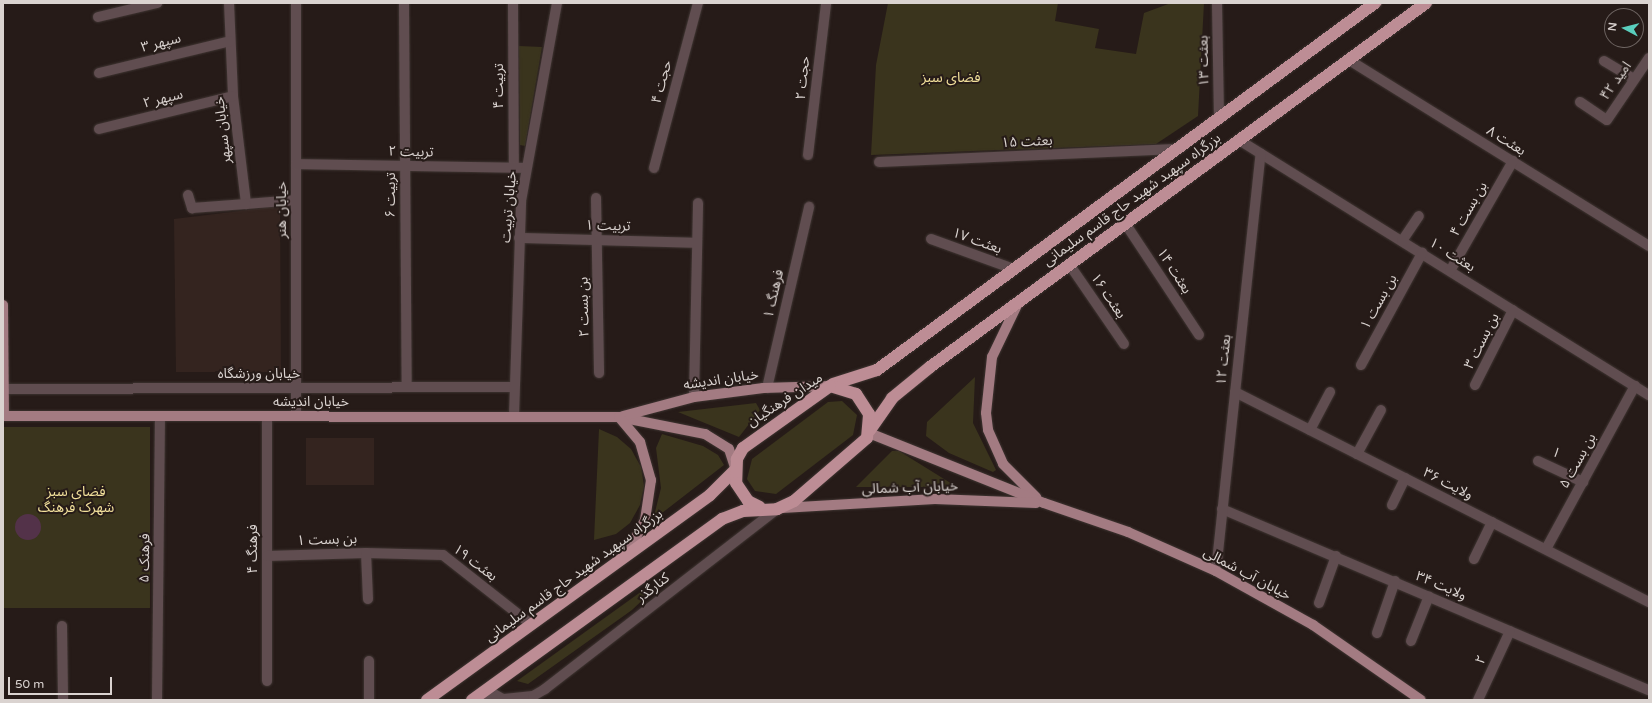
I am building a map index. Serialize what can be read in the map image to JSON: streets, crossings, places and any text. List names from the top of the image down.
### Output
{
  "streets": {
    "highway": ["بزرگراه سپهبد شهید حاج قاسم سلیمانی", "میدان فرهنگیان"],
    "main road": ["خیابان اندیشه", "خیابان آب شمالی"],
    "street": [
      "سپهر ۳",
      "بعثت ۱۳",
      "حجت ۲",
      "امید ۴۲",
      "حجت ۴",
      "تربیت ۴",
      "سپهر ۲",
      "خیابان سپهر",
      "بعثت ۸",
      "بعثت ۱۵",
      "تربیت ۲",
      "تربیت ۶",
      "خیابان تربیت",
      "بن بست ۴",
      "خیابان هنر",
      "تربیت ۱",
      "بعثت ۱۷",
      "بعثت ۱۰",
      "بعثت ۱۴",
      "فرهنگ ۱",
      "بعثت ۱۶",
      "بن بست ۱",
      "بن بست ۲",
      "بن بست ۳",
      "بعثت ۱۲",
      "خیابان ورزشگاه",
      "۱",
      "بن بست ۵",
      "ولایت ۳۶",
      "فرهنگ ۴",
      "فرهنک ۵",
      "بعثت ۱۹",
      "ولایت ۳۴",
      "کنارگذر",
      "۲"
    ]
  },
  "crossings": [
    ["سپهر ۳", "خیابان سپهر"],
    ["بعثت ۱۳", "بزرگراه سپهبد شهید حاج قاسم سلیمانی"],
    ["تربیت ۴", "تربیت ۲"],
    ["سپهر ۲", "خیابان سپهر"],
    ["بعثت ۸", "بزرگراه سپهبد شهید حاج قاسم سلیمانی"],
    ["بعثت ۸", "بن بست ۴"],
    ["بعثت ۱۵", "بزرگراه سپهبد شهید حاج قاسم سلیمانی"],
    ["تربیت ۲", "تربیت ۶"],
    ["تربیت ۲", "خیابان تربیت"],
    ["تربیت ۲", "خیابان هنر"],
    ["تربیت ۶", "خیابان ورزشگاه"],
    ["بزرگراه سپهبد شهید حاج قاسم سلیمانی", "بعثت ۱۷"],
    ["بزرگراه سپهبد شهید حاج قاسم سلیمانی", "بعثت ۱۰"],
    ["بزرگراه سپهبد شهید حاج قاسم سلیمانی", "بعثت ۱۴"],
    ["بزرگراه سپهبد شهید حاج قاسم سلیمانی", "بعثت ۱۶"],
    ["بزرگراه سپهبد شهید حاج قاسم سلیمانی", "خیابان اندیشه"],
    ["بزرگراه سپهبد شهید حاج قاسم سلیمانی", "میدان فرهنگیان"],
    ["بزرگراه سپهبد شهید حاج قاسم سلیمانی", "خیابان آب شمالی"],
    ["بزرگراه سپهبد شهید حاج قاسم سلیمانی", "بعثت ۱۹"],
    ["خیابان تربیت", "تربیت ۱"],
    ["خیابان تربیت", "خیابان ورزشگاه"],
    ["خیابان تربیت", "خیابان اندیشه"],
    ["بن بست ۴", "بعثت ۱۰"],
    ["خیابان هنر", "خیابان ورزشگاه"],
    ["خیابان هنر", "خیابان اندیشه"],
    ["تربیت ۱", "بن بست ۲"],
    ["بعثت ۱۰", "بن بست ۱"],
    ["بعثت ۱۰", "بن بست ۳"],
    ["بعثت ۱۰", "بعثت ۱۲"],
    ["بعثت ۱۰", "بن بست ۵"],
    ["فرهنگ ۱", "خیابان اندیشه"],
    ["بن بست ۱", "فرهنگ ۴"],
    ["بن بست ۱", "بعثت ۱۹"],
    ["بعثت ۱۲", "ولایت ۳۶"],
    ["بعثت ۱۲", "خیابان آب شمالی"],
    ["بعثت ۱۲", "ولایت ۳۴"],
    ["خیابان اندیشه", "میدان فرهنگیان"],
    ["خیابان اندیشه", "فرهنگ ۴"],
    ["خیابان اندیشه", "فرهنک ۵"],
    ["میدان فرهنگیان", "خیابان آب شمالی"],
    ["۱", "بن بست ۵"],
    ["بن بست ۵", "ولایت ۳۶"],
    ["خیابان آب شمالی", "کنارگذر"],
    ["ولایت ۳۴", "۲"]
  ],
  "parks": ["فضای سبز", "فضای سبز شهرک فرهنگ"],
  "scale_bar": "50 m",
  "north": "left"
}
